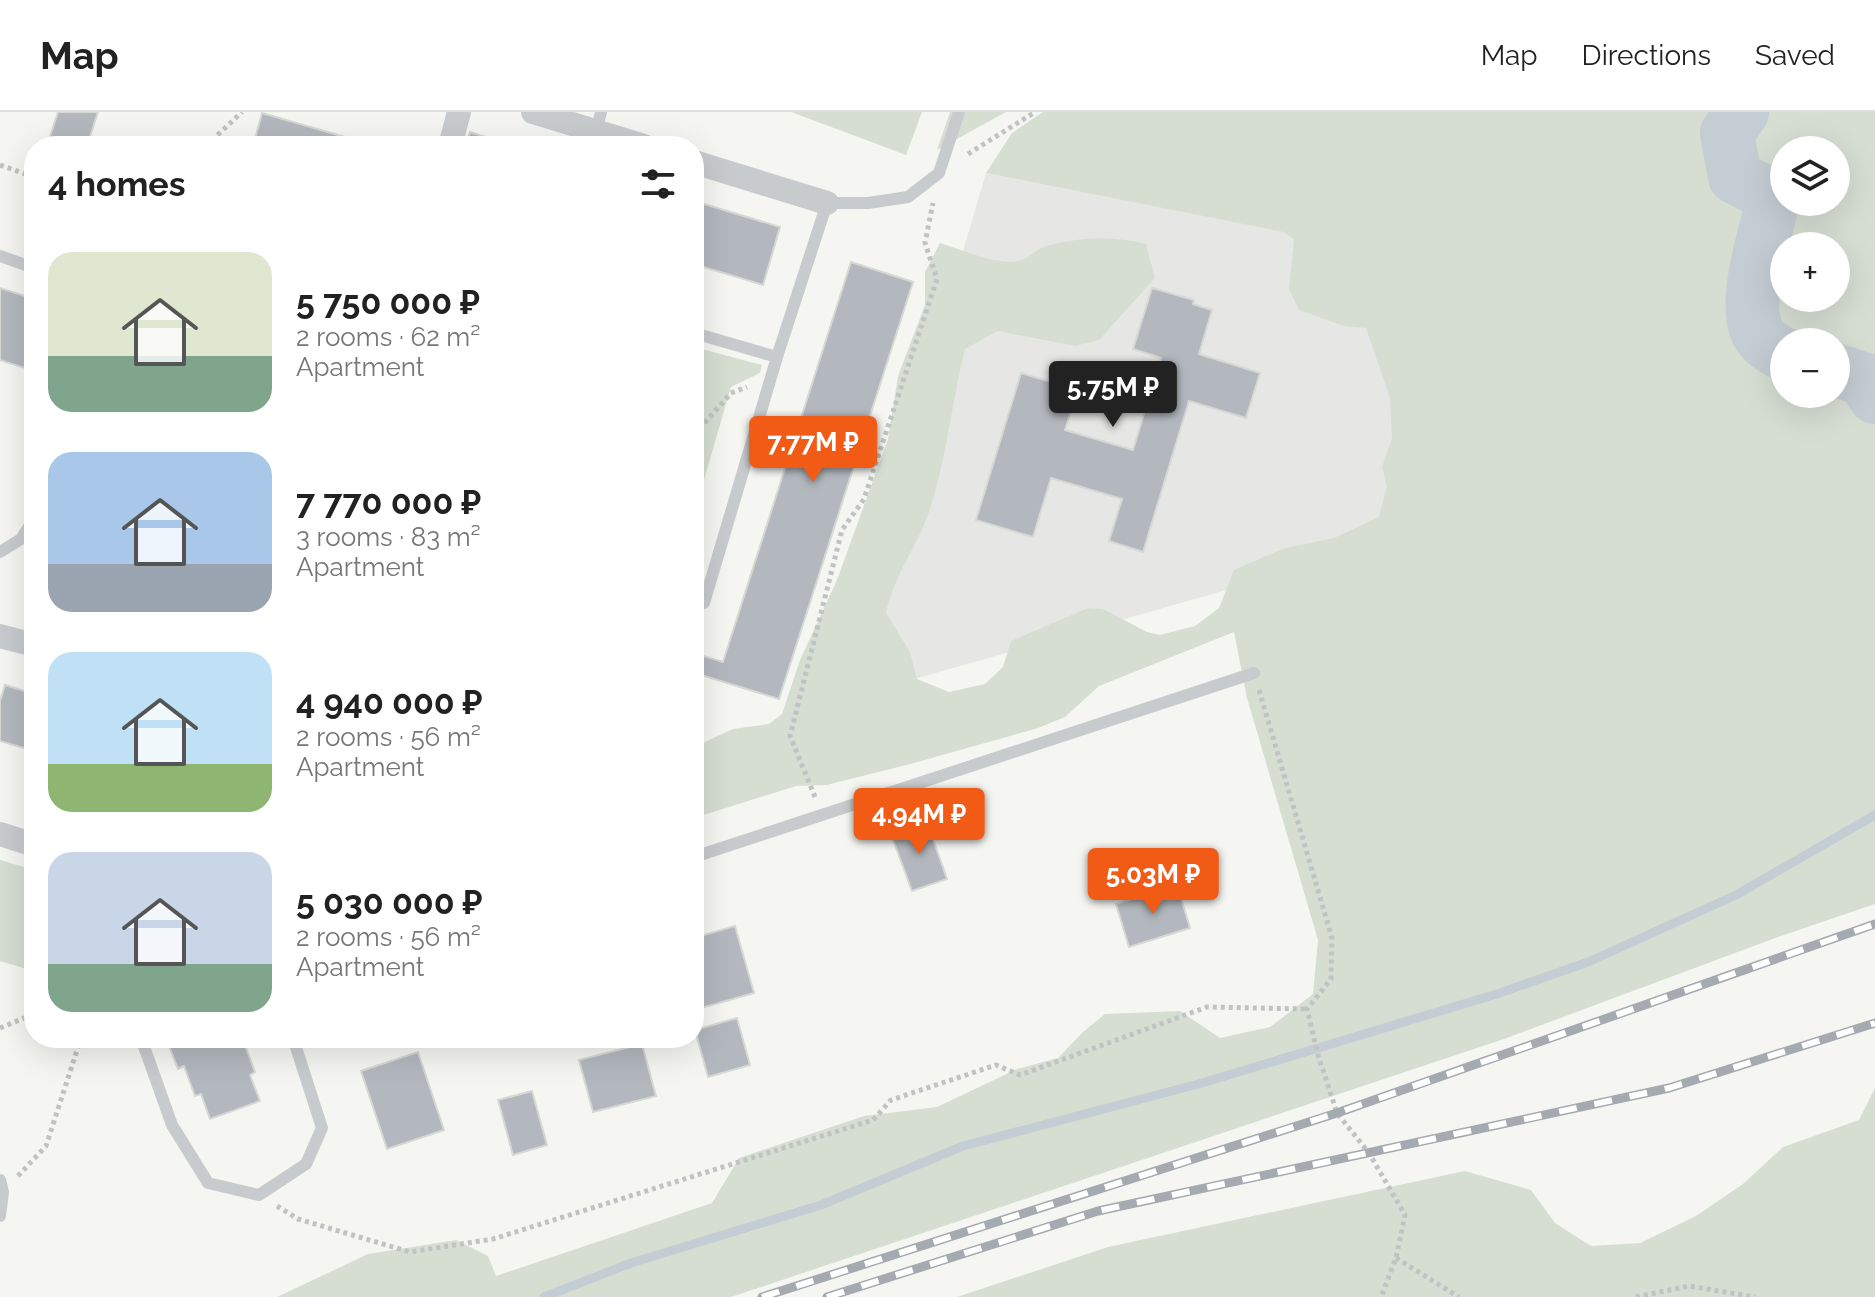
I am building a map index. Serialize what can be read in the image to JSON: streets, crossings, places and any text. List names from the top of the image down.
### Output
{
  "page": {
    "header": "Map",
    "nav": ["Map", "Directions", "Saved"],
    "map_buttons": ["+", "−"],
    "heading": "4 homes",
    "list": [
      {
        "name": "5 750 000 ₽",
        "note": "2 rooms · 62 m² · Apartment"
      },
      {
        "name": "7 770 000 ₽",
        "note": "3 rooms · 83 m² · Apartment"
      },
      {
        "name": "4 940 000 ₽",
        "note": "2 rooms · 56 m² · Apartment"
      },
      {
        "name": "5 030 000 ₽",
        "note": "2 rooms · 56 m² · Apartment"
      }
    ],
    "price": [
      "5.75M ₽",
      "7.77M ₽",
      "4.94M ₽",
      "5.03M ₽"
    ]
  }
}
